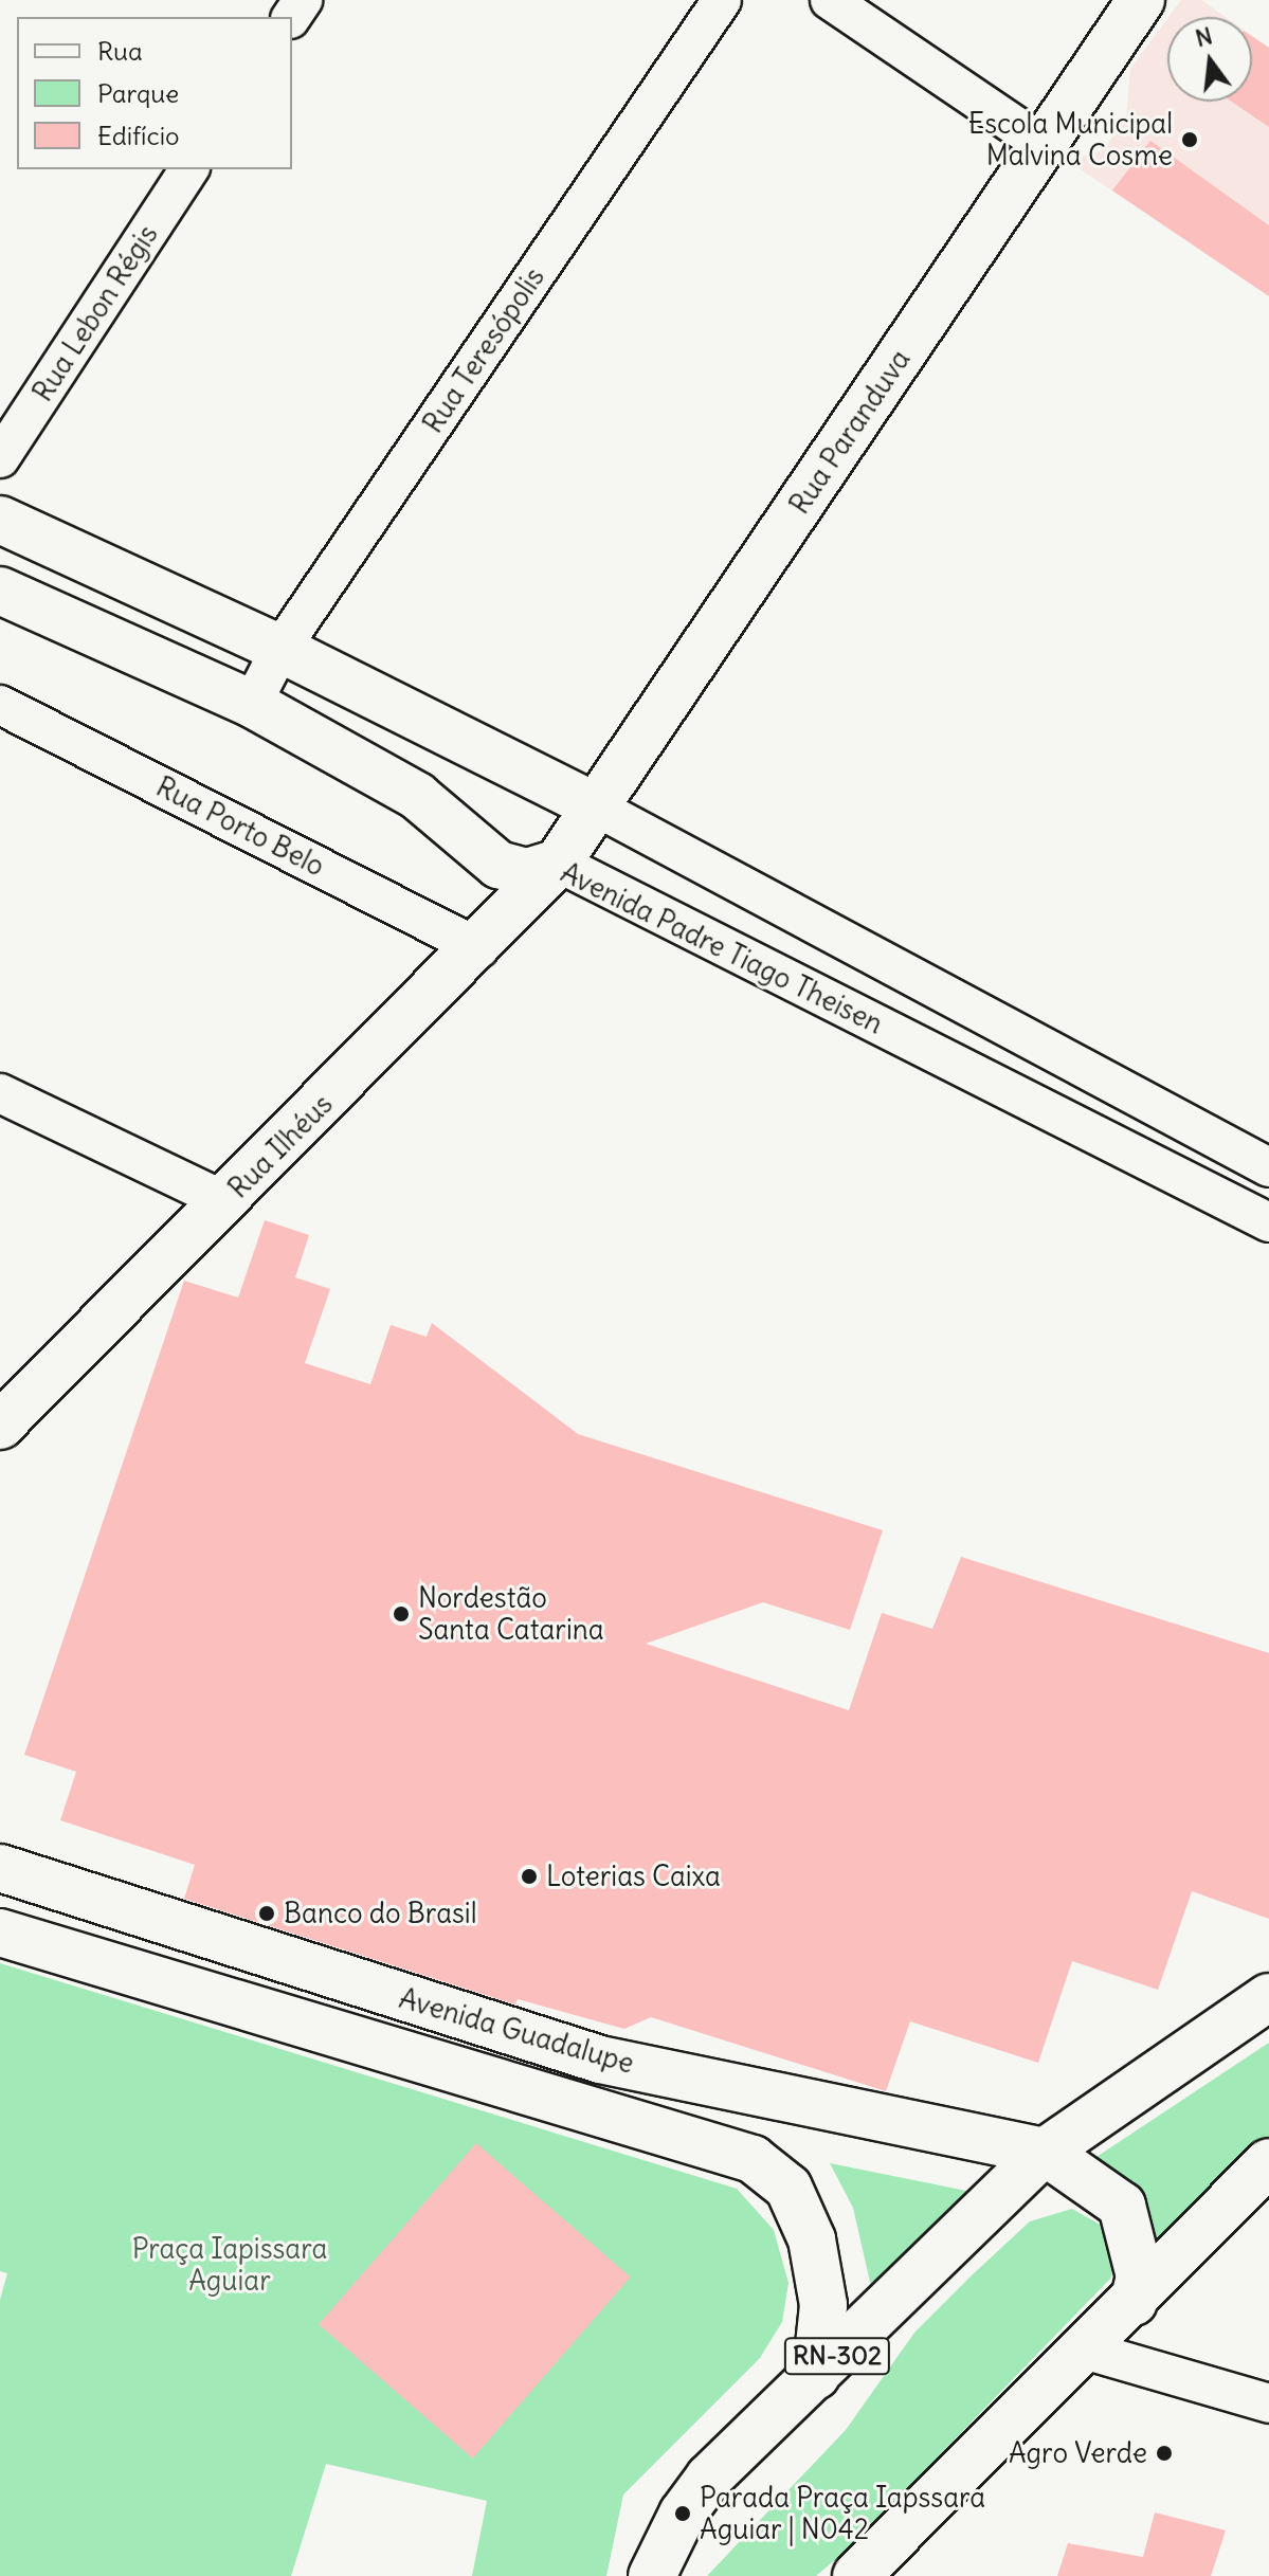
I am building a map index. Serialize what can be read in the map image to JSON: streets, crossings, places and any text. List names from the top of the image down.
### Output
{
  "streets": {
    "main road": [
      "Rua Paranduva",
      "Avenida Padre Tiago Theisen",
      "Rua Ilhéus",
      "Avenida Guadalupe",
      "RN-302"
    ],
    "street": ["Rua Lebon Régis", "Rua Teresópolis", "Rua Porto Belo"]
  },
  "crossings": [
    ["Rua Teresópolis", "Avenida Padre Tiago Theisen"],
    ["Rua Paranduva", "Avenida Padre Tiago Theisen"],
    ["Rua Paranduva", "Rua Ilhéus"],
    ["Rua Porto Belo", "Rua Ilhéus"],
    ["Avenida Padre Tiago Theisen", "Rua Ilhéus"],
    ["Avenida Guadalupe", "RN-302"]
  ],
  "parks": ["Praça Iapissara Aguiar"],
  "places": [
    "Escola Municipal Malvina Cosme",
    "Nordestão Santa Catarina",
    "Loterias Caixa",
    "Banco do Brasil",
    "Agro Verde",
    "Parada Praça Iapssara Aguiar | N042"
  ],
  "legend": ["Rua", "Parque", "Edifício"],
  "north": "top"
}
